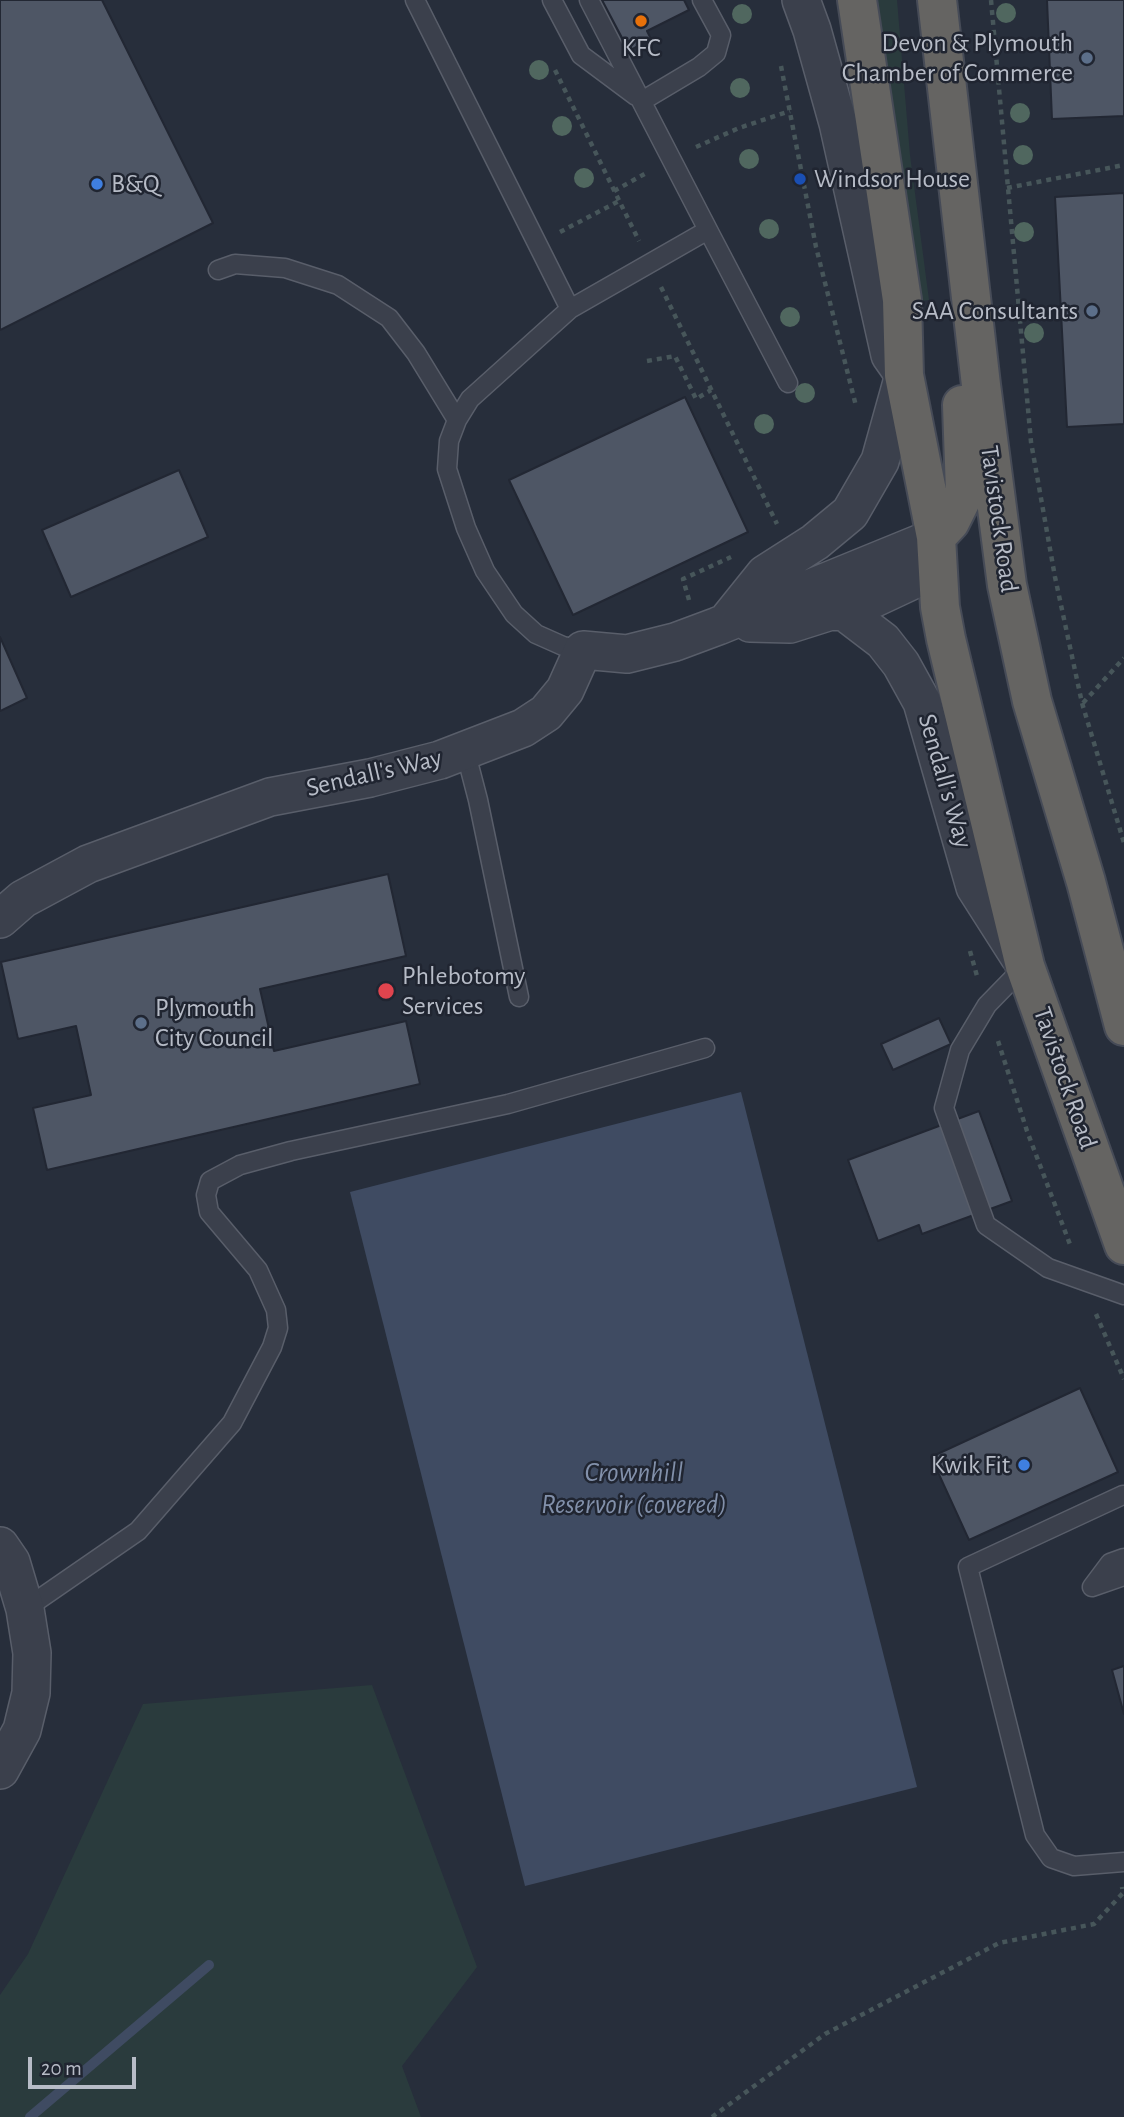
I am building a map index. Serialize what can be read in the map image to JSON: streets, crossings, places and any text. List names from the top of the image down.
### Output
{
  "streets": {
    "highway": ["Tavistock Road"],
    "street": ["Sendall's Way"]
  },
  "crossings": [
    ["Tavistock Road", "Sendall's Way"]
  ],
  "water": ["Crownhill Reservoir (covered)"],
  "places": [
    "KFC",
    "Devon & Plymouth Chamber of Commerce",
    "Windsor House",
    "B&Q",
    "SAA Consultants",
    "Phlebotomy Services",
    "Plymouth City Council",
    "Kwik Fit"
  ],
  "scale_bar": "20 m"
}
